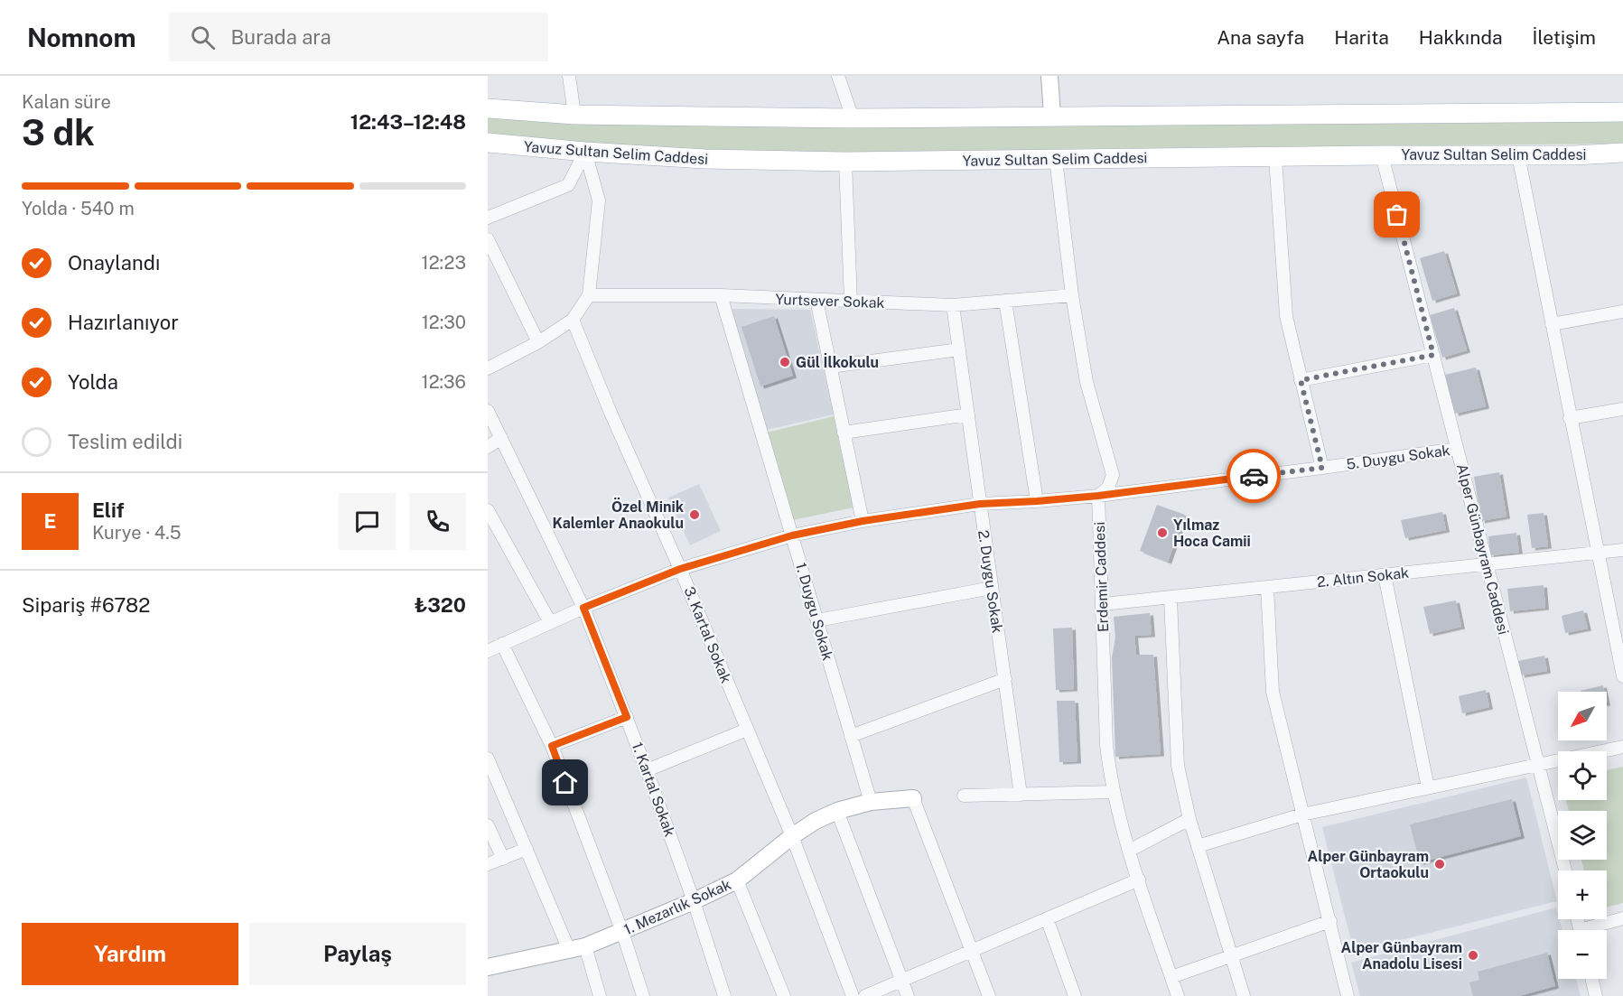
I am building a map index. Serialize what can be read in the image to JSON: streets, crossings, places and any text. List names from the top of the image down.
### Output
{
  "streets": {
    "main road": ["Yavuz Sultan Selim Caddesi"],
    "street": [
      "Yurtsever Sokak",
      "5. Duygu Sokak",
      "Alper Günbayram Caddesi",
      "Erdemir Caddesi",
      "2. Altın Sokak",
      "2. Duygu Sokak",
      "1. Duygu Sokak",
      "3. Kartal Sokak",
      "1. Kartal Sokak",
      "1. Mezarlık Sokak"
    ]
  },
  "crossings": [
    ["Yavuz Sultan Selim Caddesi", "Alper Günbayram Caddesi"],
    ["Yurtsever Sokak", "2. Duygu Sokak"],
    ["Yurtsever Sokak", "1. Duygu Sokak"],
    ["5. Duygu Sokak", "Alper Günbayram Caddesi"],
    ["5. Duygu Sokak", "Erdemir Caddesi"],
    ["5. Duygu Sokak", "2. Duygu Sokak"],
    ["5. Duygu Sokak", "1. Duygu Sokak"],
    ["5. Duygu Sokak", "3. Kartal Sokak"],
    ["5. Duygu Sokak", "1. Kartal Sokak"],
    ["Alper Günbayram Caddesi", "2. Altın Sokak"],
    ["Erdemir Caddesi", "2. Altın Sokak"],
    ["1. Duygu Sokak", "1. Mezarlık Sokak"],
    ["3. Kartal Sokak", "1. Mezarlık Sokak"],
    ["1. Kartal Sokak", "1. Mezarlık Sokak"]
  ],
  "places": [
    "Gül İlkokulu",
    "Özel Minik Kalemler Anaokulu",
    "Yılmaz Hoca Camii",
    "Alper Günbayram Ortaokulu",
    "Alper Günbayram Anadolu Lisesi"
  ],
  "north": "bottom left",
  "page": {
    "header": "Nomnom",
    "search": "Burada ara",
    "nav": [
      "Ana sayfa",
      "Harita",
      "Hakkında",
      "İletişim"
    ],
    "heading": ["3 dk", "Kalan süre", "12:43–12:48"],
    "panel": [
      "Elif",
      "Kurye · 4.5",
      "Sipariş #6782",
      "₺320"
    ],
    "bar": "Yolda · 540 m",
    "list": [
      ["Onaylandı", "12:23"],
      ["Hazırlanıyor", "12:30"],
      ["Yolda", "12:36"],
      "Teslim edildi"
    ],
    "round": "E",
    "map_buttons": ["+", "−"],
    "buttons": ["Yardım", "Paylaş"]
  }
}
